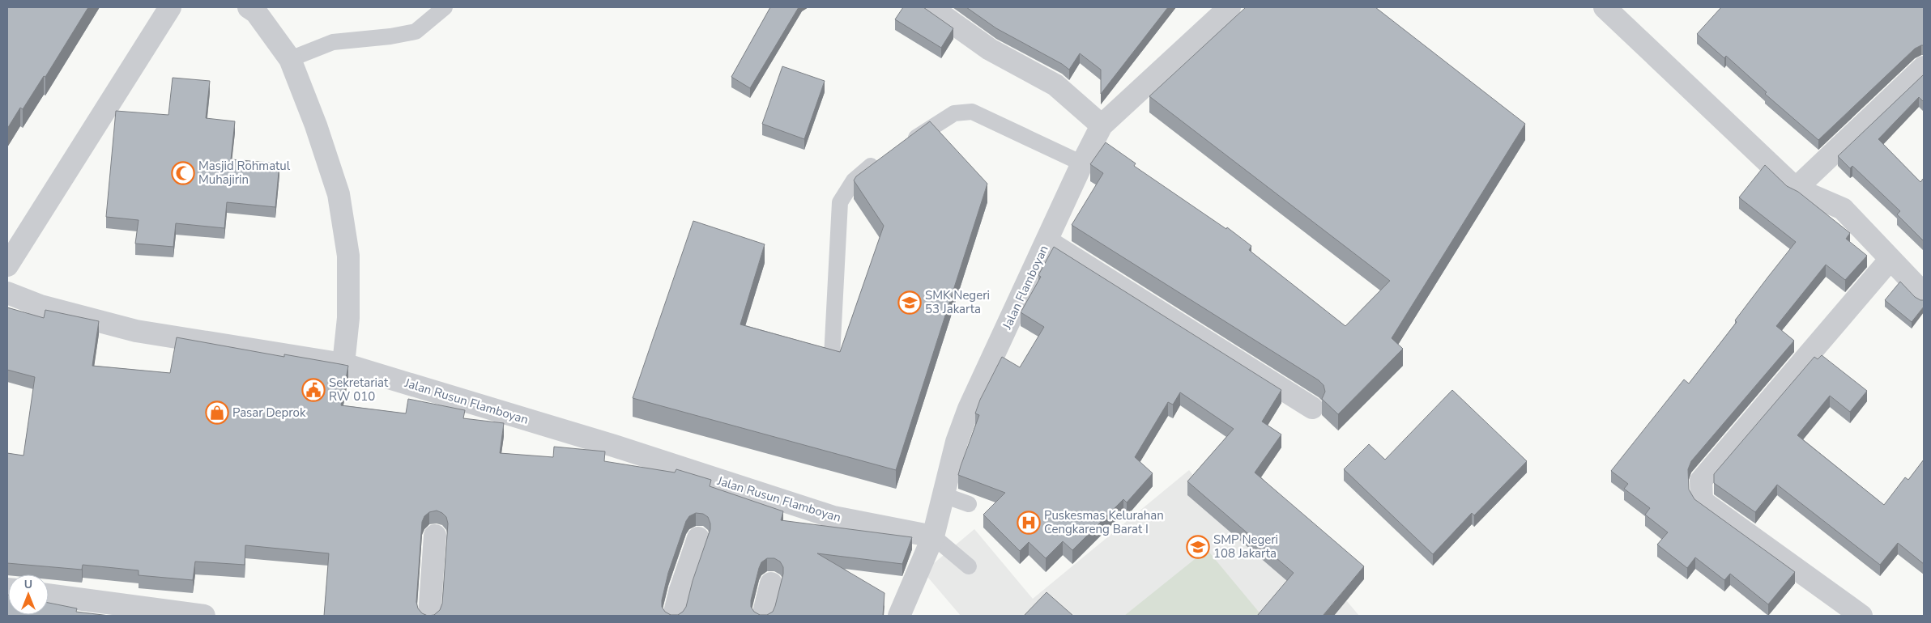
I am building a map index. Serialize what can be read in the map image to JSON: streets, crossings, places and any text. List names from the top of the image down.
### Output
{
  "streets": {
    "street": ["Jalan Flamboyan", "Jalan Rusun Flamboyan"]
  },
  "crossings": [
    ["Jalan Flamboyan", "Jalan Rusun Flamboyan"]
  ],
  "places": {
    "mosque": ["Masjid Rohmatul Muhajirin"],
    "school or university": ["SMK Negeri 53 Jakarta", "SMP Negeri 108 Jakarta"],
    "public building": ["Sekretariat RW 010"],
    "shop": ["Pasar Deprok"],
    "hospital": ["Puskesmas Kelurahan Cengkareng Barat I"]
  },
  "north": "top"
}
